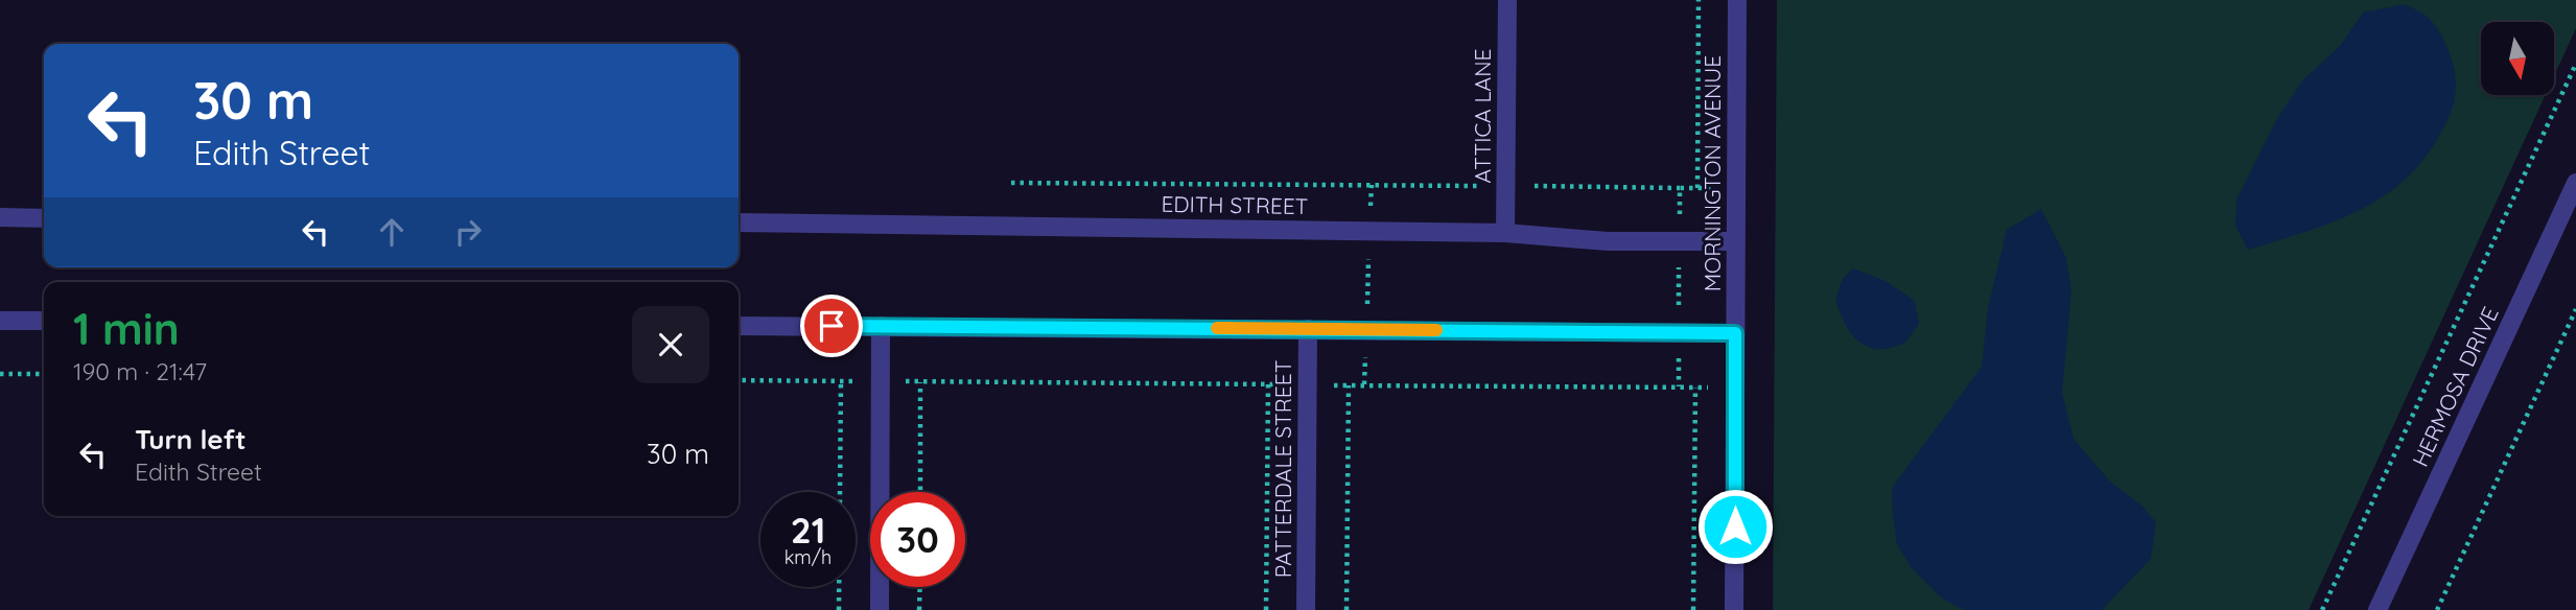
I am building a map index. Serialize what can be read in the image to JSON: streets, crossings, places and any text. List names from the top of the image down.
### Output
{
  "streets": {
    "street": [
      "ATTICA LANE",
      "MORNINGTON AVENUE",
      "EDITH STREET",
      "HERMOSA DRIVE",
      "PATTERDALE STREET"
    ]
  },
  "crossings": [
    ["ATTICA LANE", "EDITH STREET"],
    ["MORNINGTON AVENUE", "EDITH STREET"]
  ],
  "north": "bottom",
  "page": {
    "turn": ["30 m", "Edith Street"],
    "heading": ["1 min", "190 m · 21:47"],
    "list": [
      {
        "name": "Turn left",
        "note": "Edith Street",
        "value": "30 m"
      }
    ],
    "speed": "21 km/h",
    "limit": "30"
  }
}
